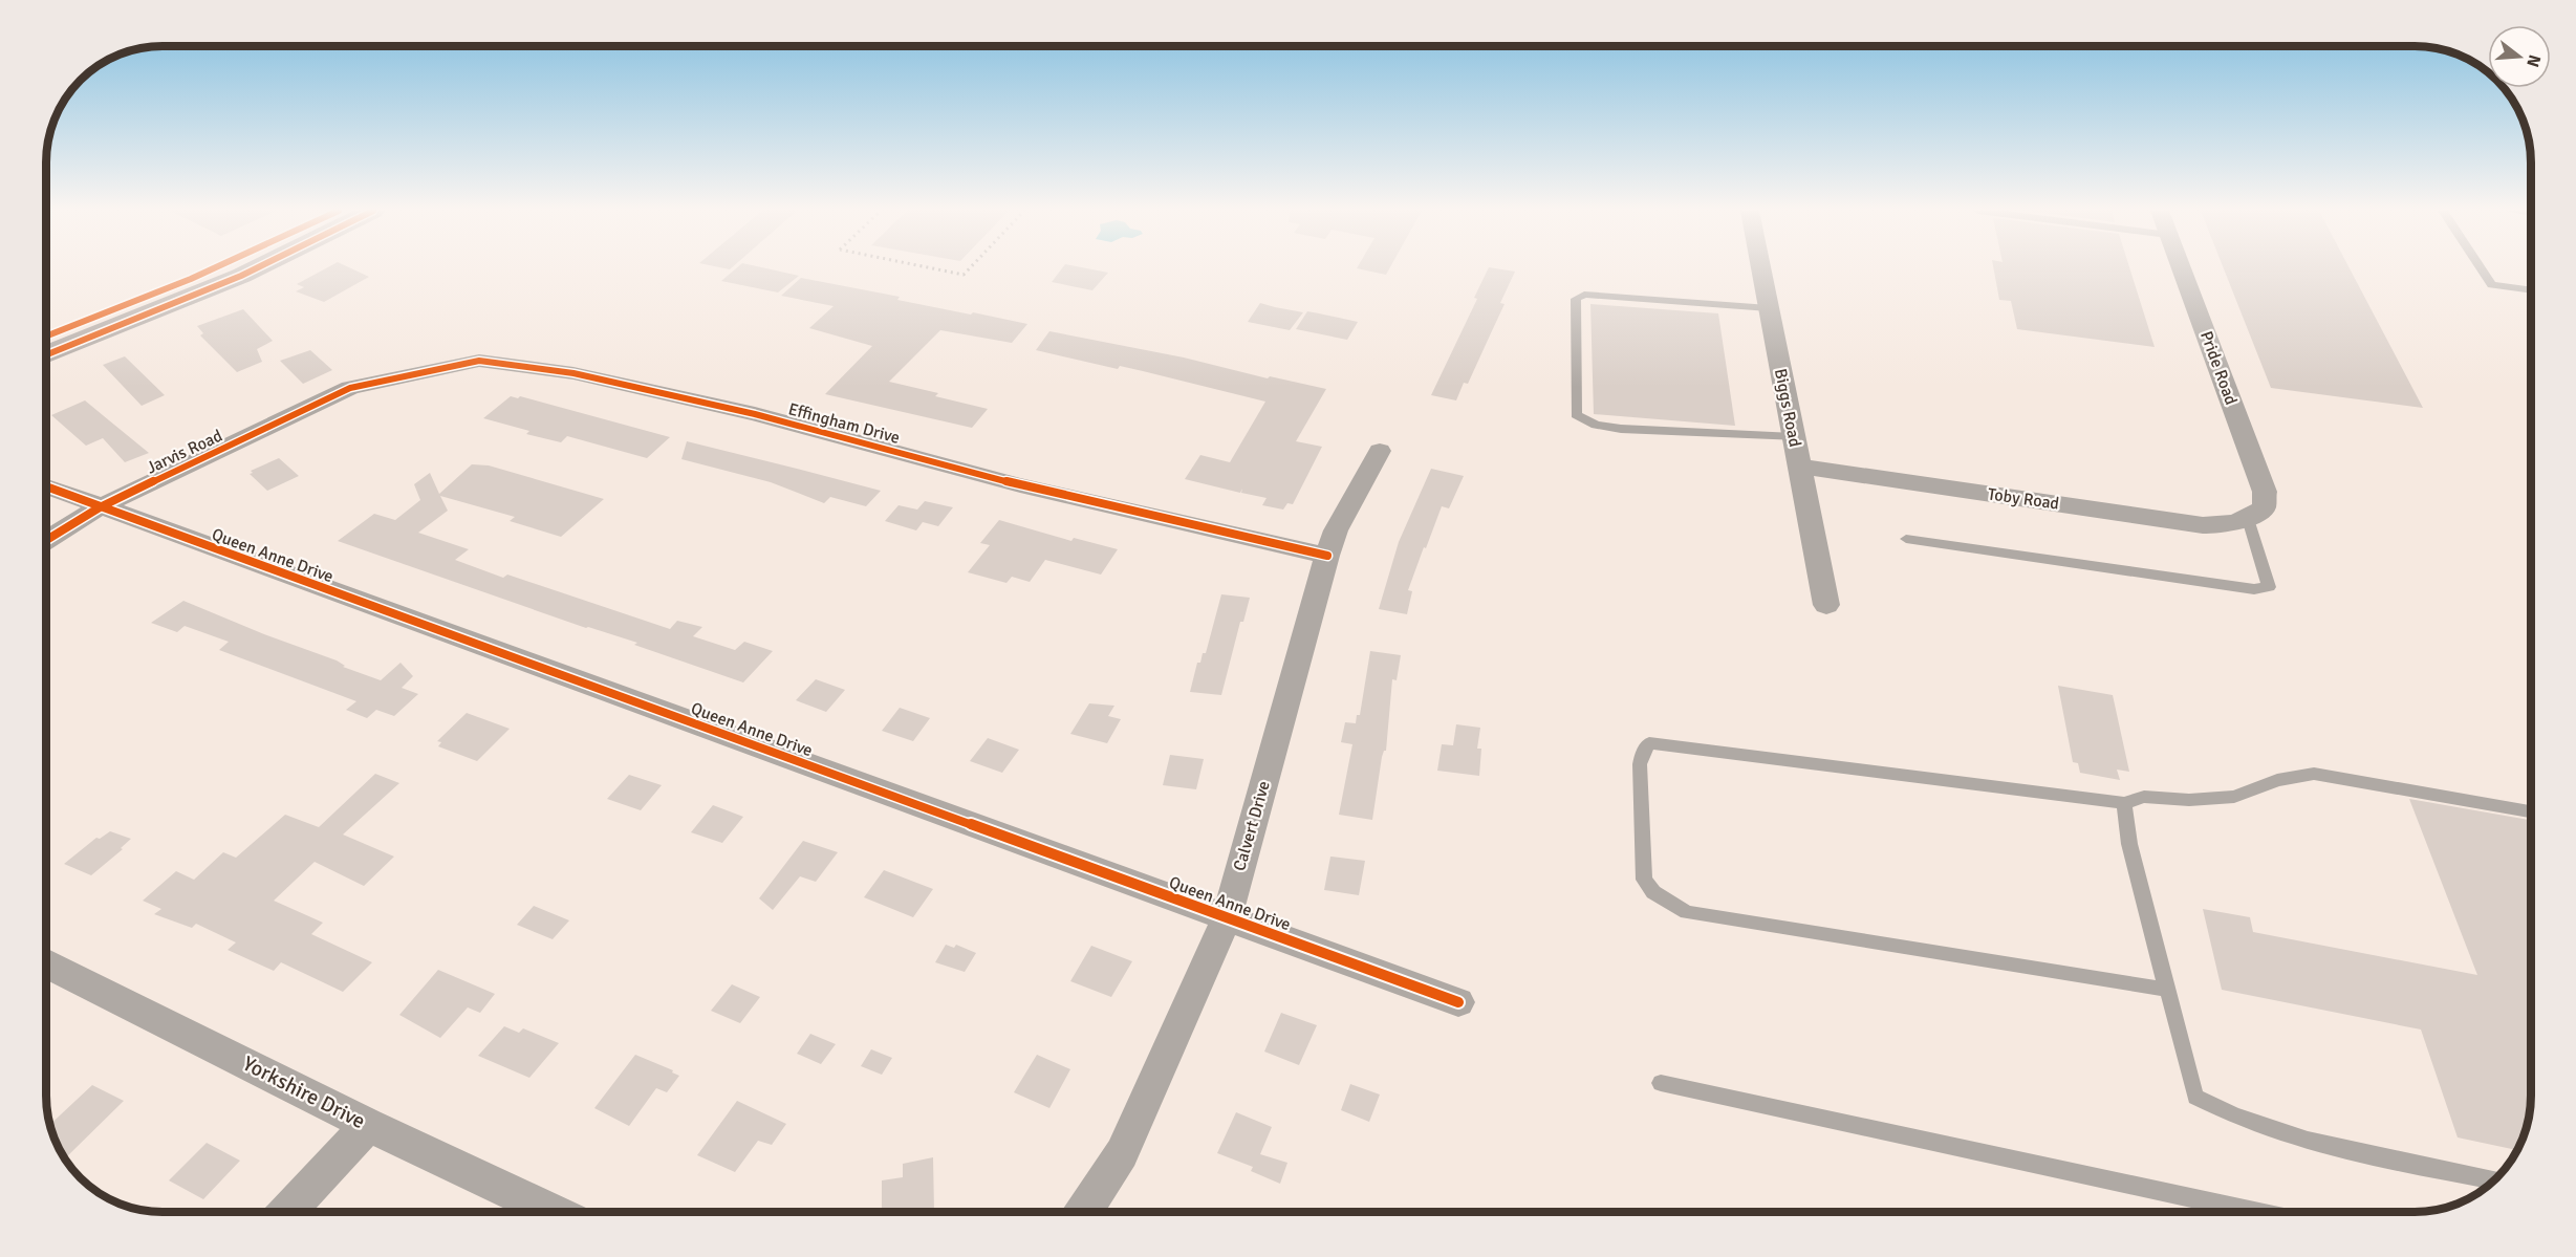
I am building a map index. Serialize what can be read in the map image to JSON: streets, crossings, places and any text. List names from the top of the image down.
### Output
{
  "streets": {
    "street": [
      "Pride Road",
      "Biggs Road",
      "Effingham Drive",
      "Jarvis Road",
      "Toby Road",
      "Queen Anne Drive",
      "Calvert Drive",
      "Yorkshire Drive"
    ]
  },
  "crossings": [
    ["Pride Road", "Toby Road"],
    ["Biggs Road", "Toby Road"],
    ["Effingham Drive", "Jarvis Road"],
    ["Effingham Drive", "Calvert Drive"],
    ["Jarvis Road", "Queen Anne Drive"],
    ["Queen Anne Drive", "Calvert Drive"]
  ],
  "north": "right"
}
